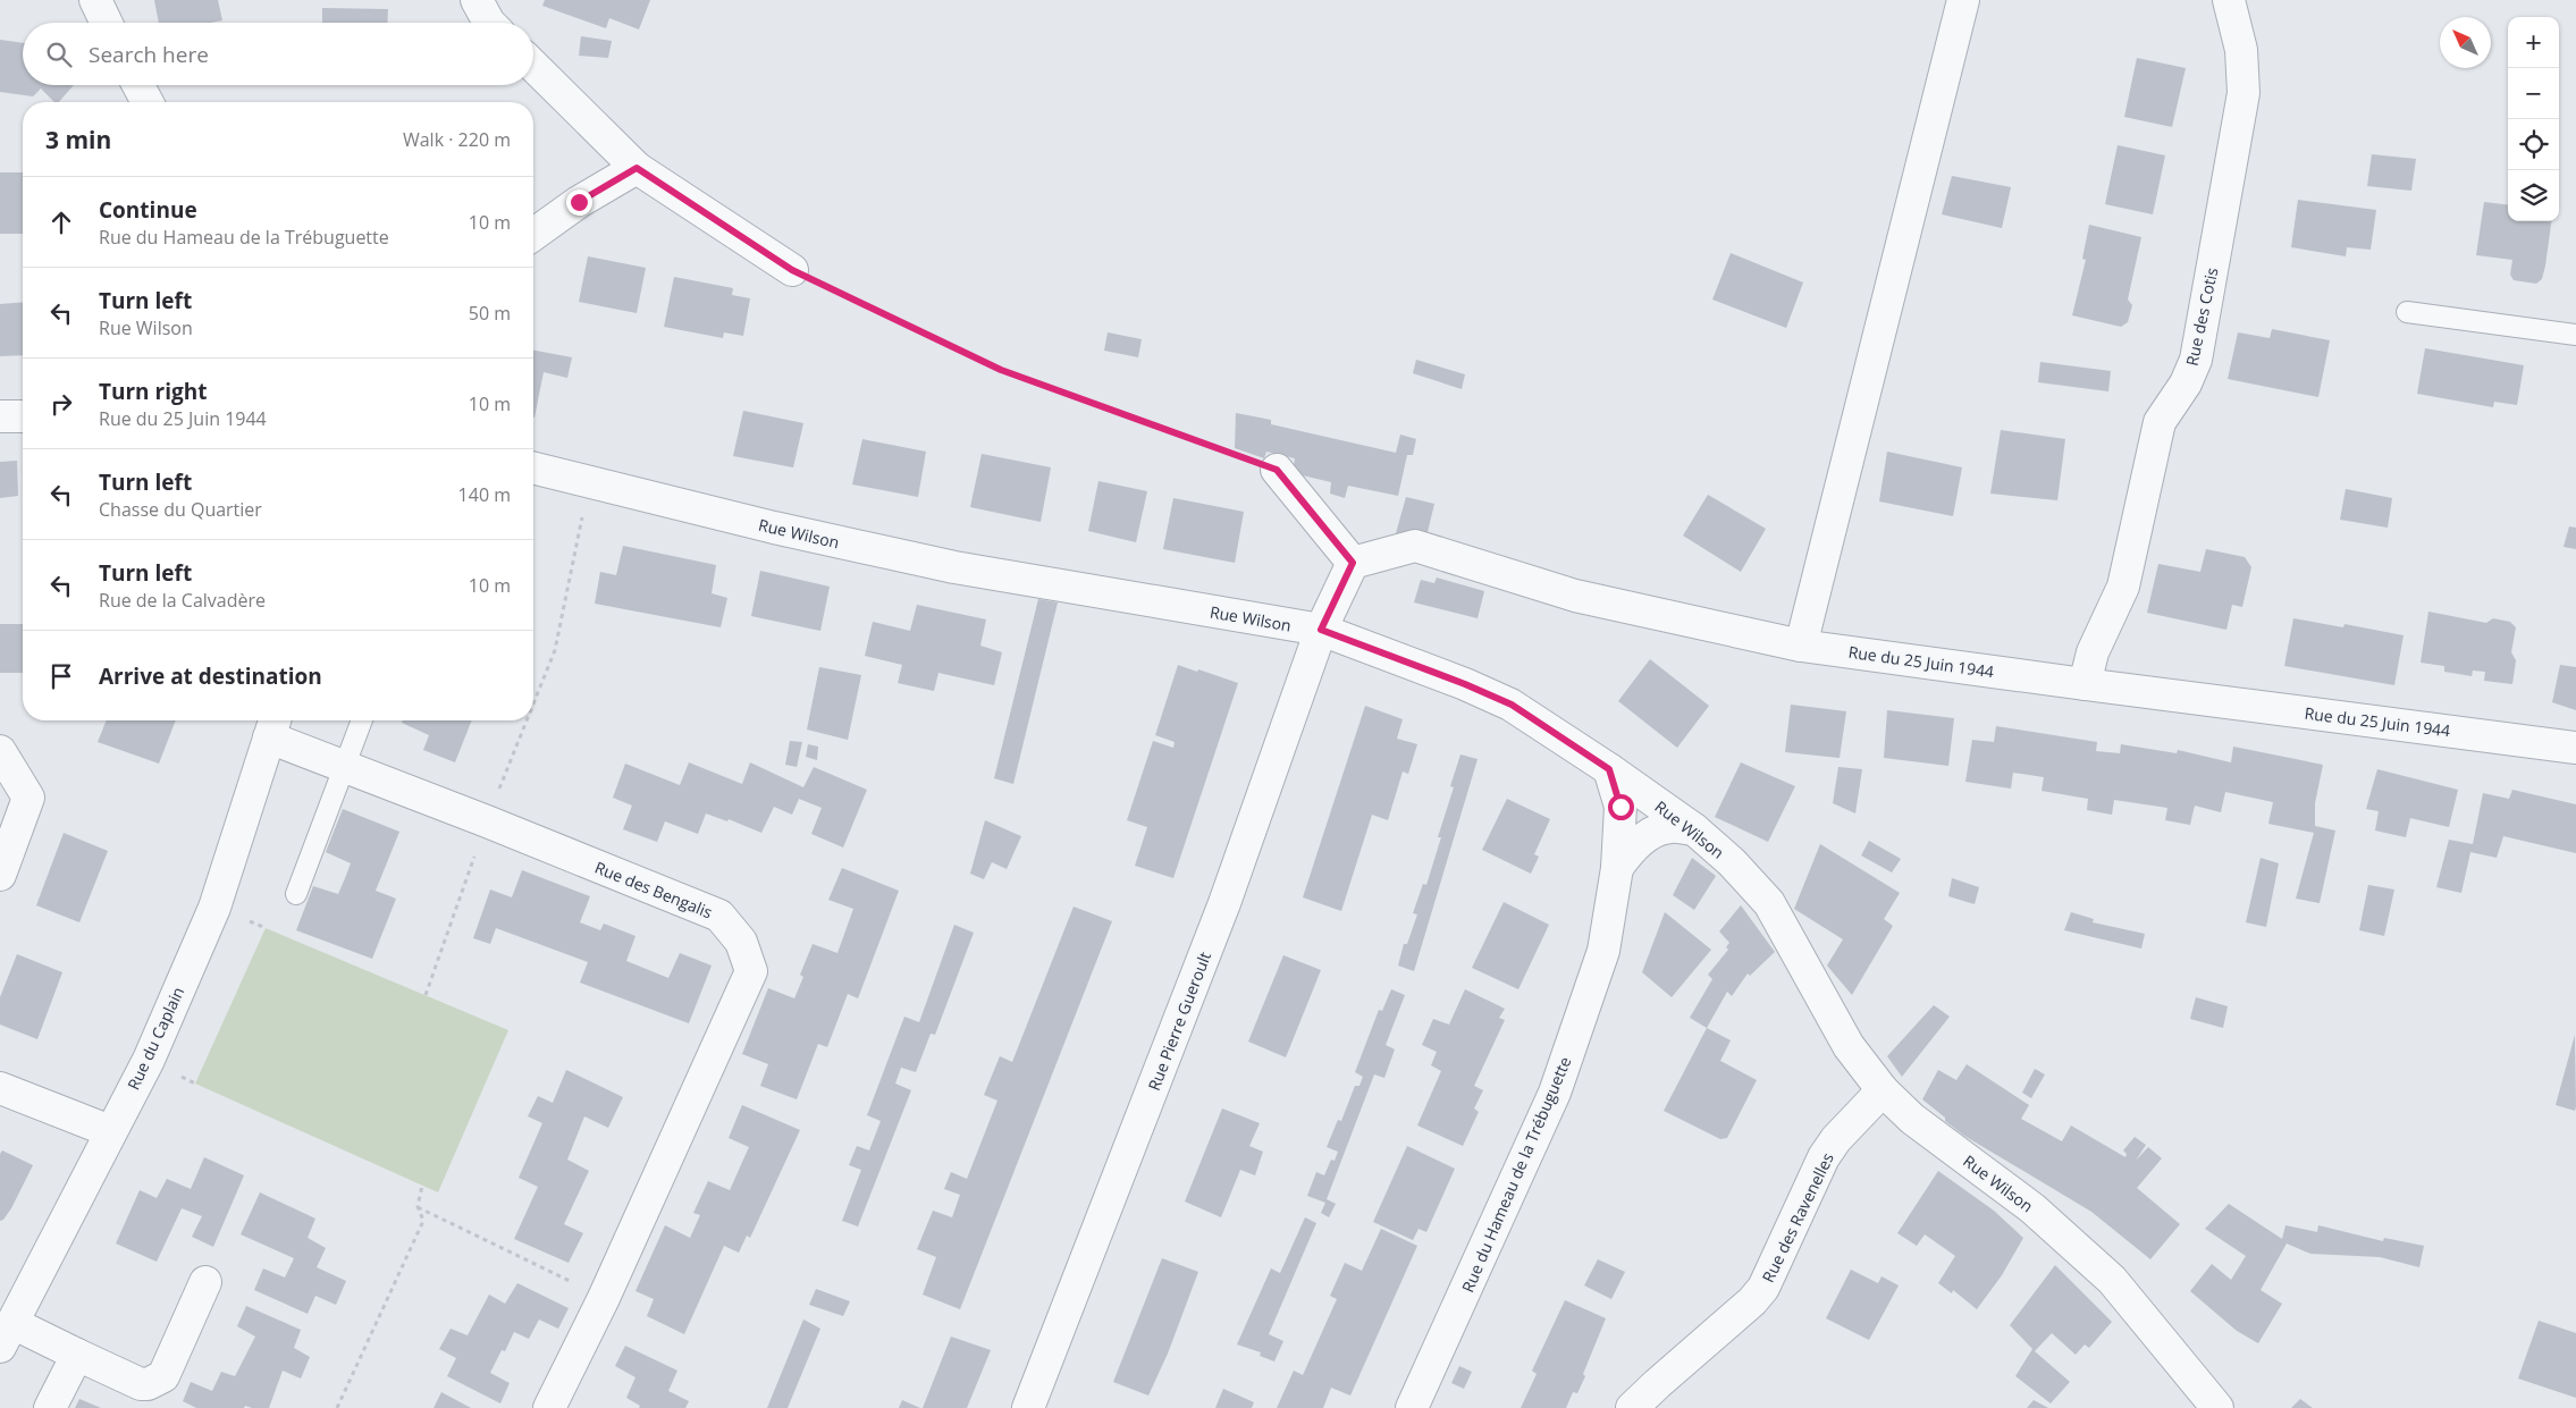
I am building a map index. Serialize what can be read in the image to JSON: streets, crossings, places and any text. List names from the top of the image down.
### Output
{
  "streets": {
    "street": [
      "Rue des Cotis",
      "Rue Wilson",
      "Rue du 25 Juin 1944",
      "Rue des Bengalis",
      "Rue Pierre Gueroult",
      "Rue du Caplain",
      "Rue du Hameau de la Trébuguette",
      "Rue des Ravenelles"
    ]
  },
  "crossings": [
    ["Rue des Cotis", "Rue du 25 Juin 1944"],
    ["Rue Wilson", "Rue Pierre Gueroult"],
    ["Rue Wilson", "Rue du Hameau de la Trébuguette"],
    ["Rue Wilson", "Rue des Ravenelles"],
    ["Rue des Bengalis", "Rue du Caplain"]
  ],
  "north": "top left",
  "page": {
    "map_buttons": ["+", "−"],
    "search": "Search here",
    "heading": ["3 min", "Walk · 220 m"],
    "list": [
      ["Continue", "Rue du Hameau de la Trébuguette", "10 m"],
      ["Turn left", "Rue Wilson", "50 m"],
      ["Turn right", "Rue du 25 Juin 1944", "10 m"],
      ["Turn left", "Chasse du Quartier", "140 m"],
      ["Turn left", "Rue de la Calvadère", "10 m"],
      "Arrive at destination"
    ]
  }
}
